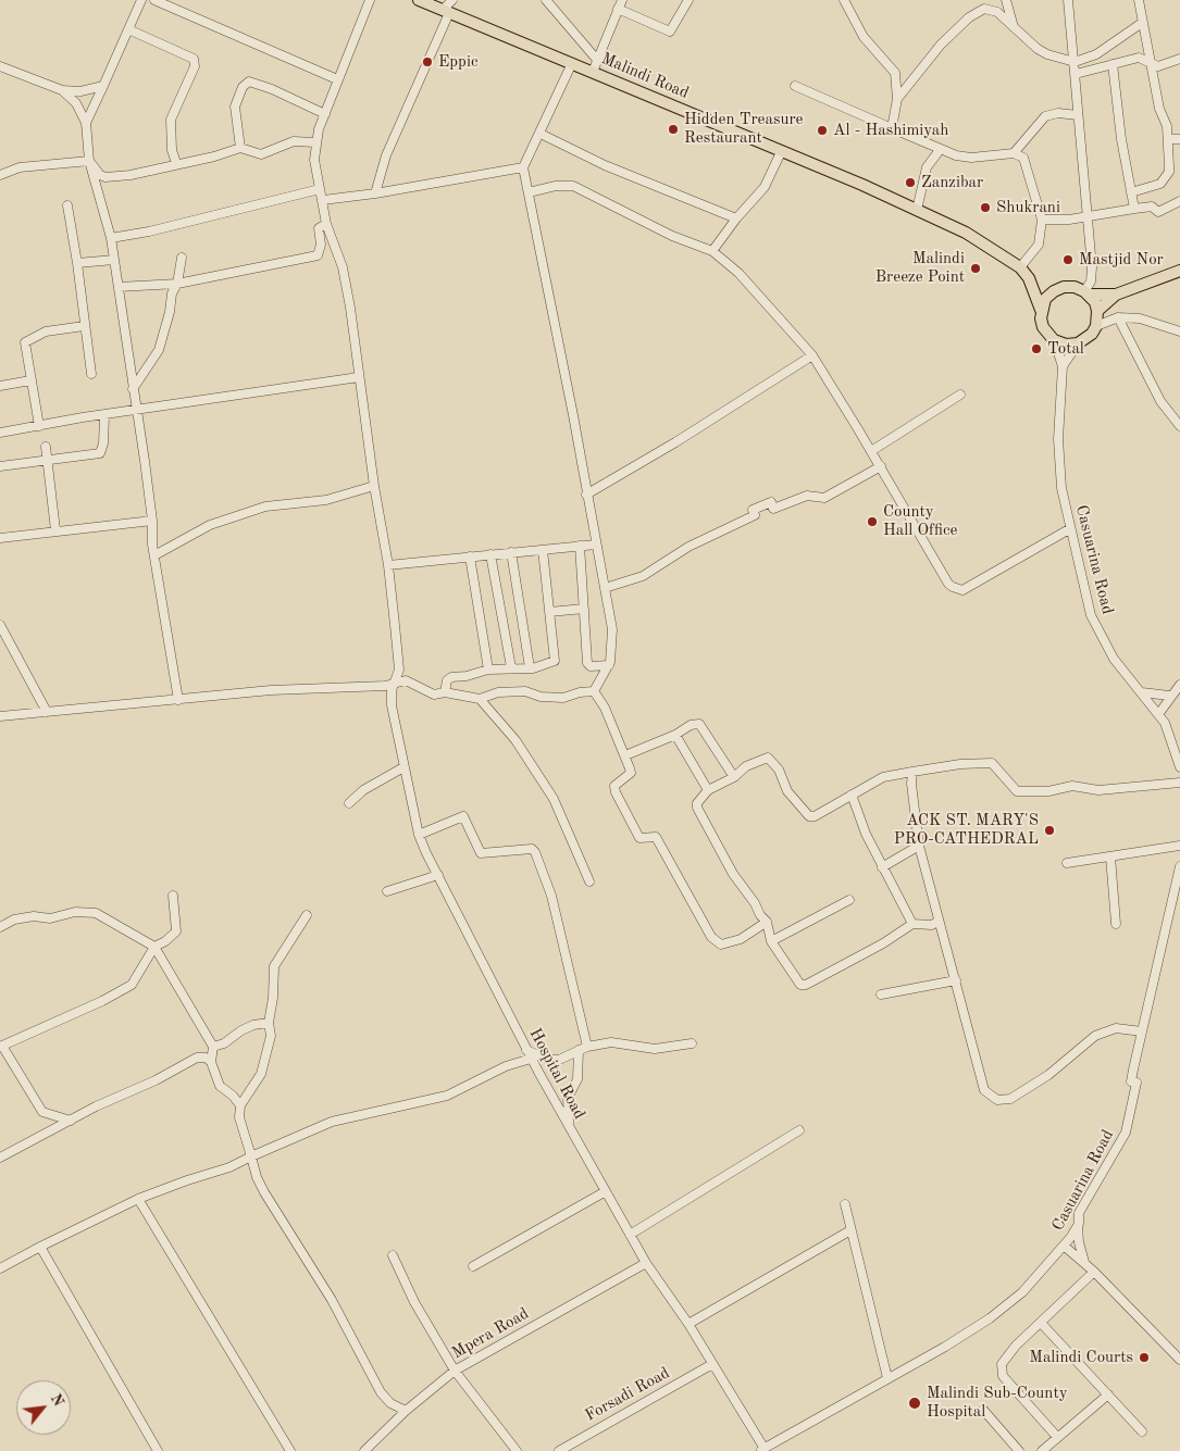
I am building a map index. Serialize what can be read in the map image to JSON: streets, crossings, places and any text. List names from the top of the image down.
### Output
{
  "streets": {
    "highway": ["Malindi Road"],
    "street": [
      "Casuarina Road",
      "Hospital Road",
      "Mpera Road",
      "Forsadi Road"
    ]
  },
  "crossings": [
    ["Casuarina Road", "Hospital Road"],
    ["Hospital Road", "Mpera Road"],
    ["Hospital Road", "Forsadi Road"]
  ],
  "places": [
    "Eppic",
    "Hidden Treasure Restaurant",
    "Al - Hashimiyah",
    "Zanzibar",
    "Shukrani",
    "Mastjid Nor",
    "Malindi Breeze Point",
    "Total",
    "County Hall Office",
    "ACK ST. MARY'S PRO-CATHEDRAL",
    "Malindi Courts",
    "Malindi Sub-County Hospital"
  ],
  "north": "top right"
}
